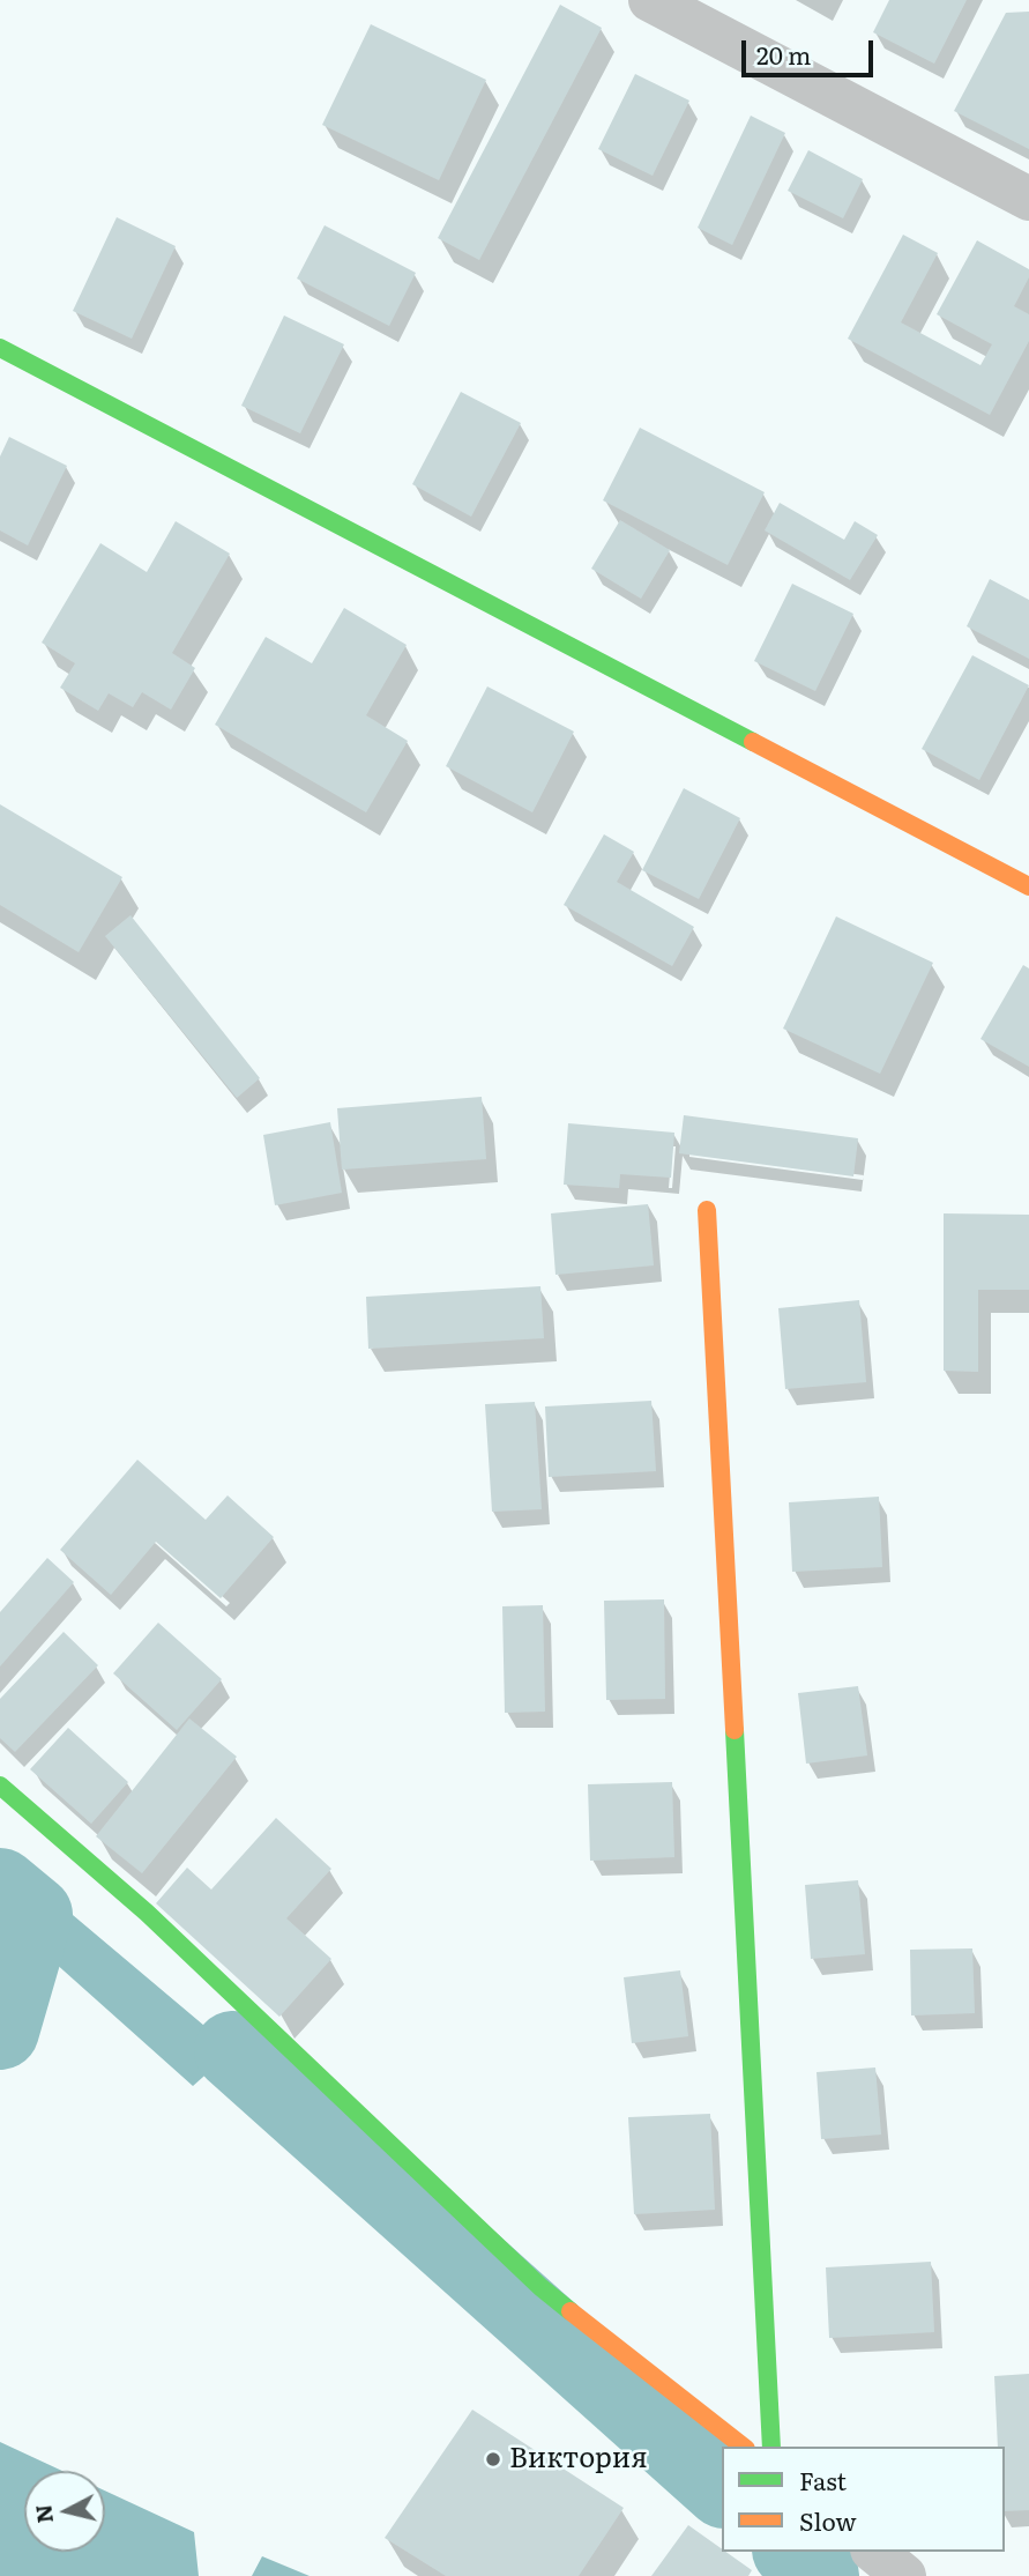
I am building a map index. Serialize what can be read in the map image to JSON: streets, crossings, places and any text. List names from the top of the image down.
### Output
{
  "places": ["Виктория"],
  "legend": ["Fast", "Slow"],
  "scale_bar": "20 m",
  "north": "left"
}
